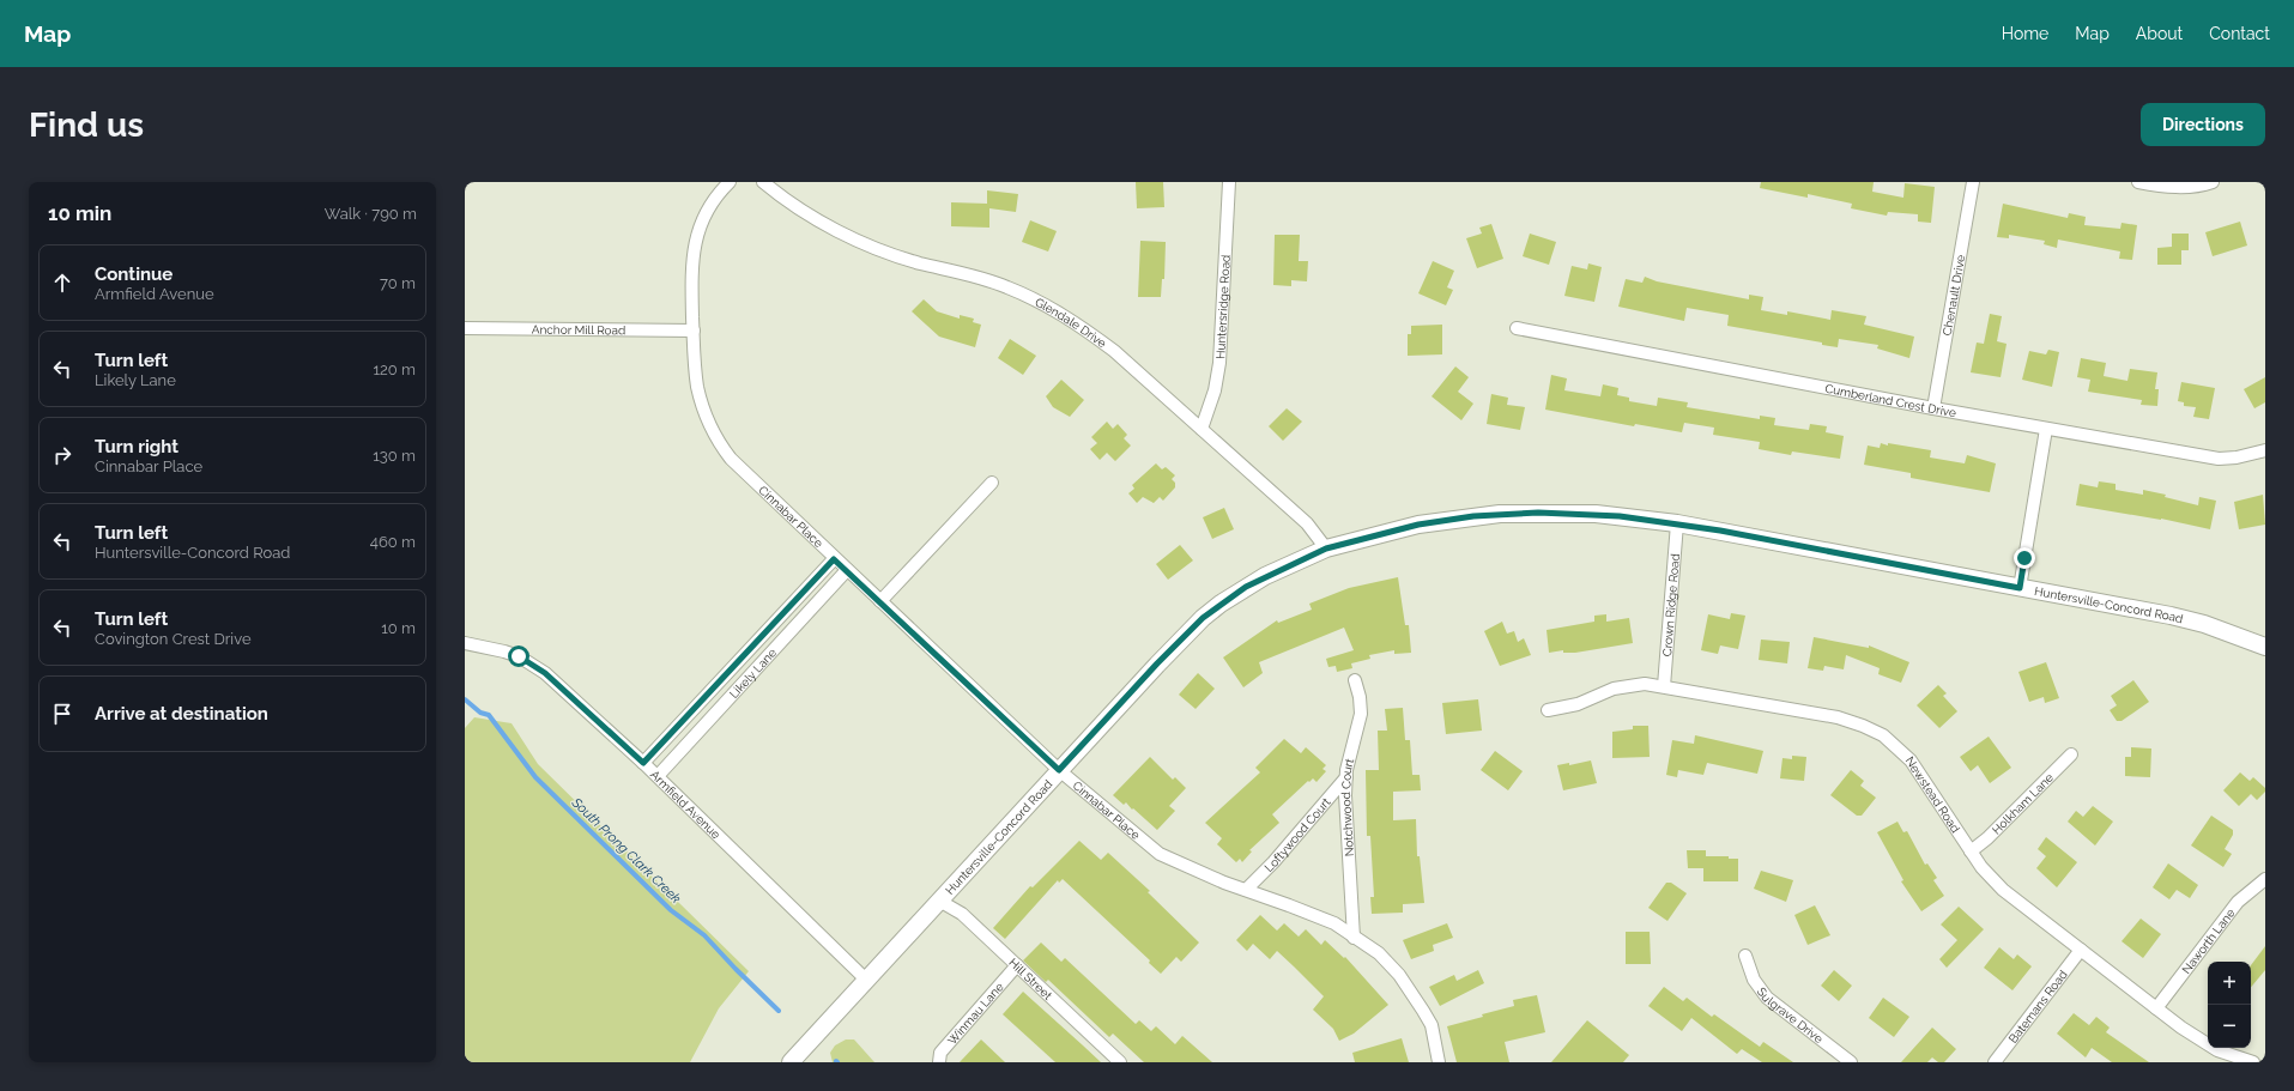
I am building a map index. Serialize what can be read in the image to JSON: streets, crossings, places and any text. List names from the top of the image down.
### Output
{
  "streets": {
    "main road": ["Huntersville-Concord Road"],
    "street": [
      "Chenault Drive",
      "Huntersridge Road",
      "Glendale Drive",
      "Anchor Mill Road",
      "Cumberland Crest Drive",
      "Cinnabar Place",
      "Crown Ridge Road",
      "Likely Lane",
      "Newstead Road",
      "Holkham Lane",
      "Armfield Avenue",
      "Notchwood Court",
      "Loftywood Court",
      "Naworth Lane",
      "Hill Street",
      "Batemans Road",
      "Winmau Lane",
      "Sulgrave Drive"
    ]
  },
  "crossings": [
    ["Chenault Drive", "Cumberland Crest Drive"],
    ["Huntersridge Road", "Glendale Drive"],
    ["Glendale Drive", "Huntersville-Concord Road"],
    ["Anchor Mill Road", "Cinnabar Place"],
    ["Cinnabar Place", "Huntersville-Concord Road"],
    ["Cinnabar Place", "Likely Lane"],
    ["Cinnabar Place", "Notchwood Court"],
    ["Cinnabar Place", "Loftywood Court"],
    ["Crown Ridge Road", "Huntersville-Concord Road"],
    ["Crown Ridge Road", "Newstead Road"],
    ["Huntersville-Concord Road", "Armfield Avenue"],
    ["Huntersville-Concord Road", "Hill Street"],
    ["Likely Lane", "Armfield Avenue"],
    ["Newstead Road", "Holkham Lane"],
    ["Newstead Road", "Naworth Lane"],
    ["Newstead Road", "Batemans Road"],
    ["Notchwood Court", "Loftywood Court"],
    ["Hill Street", "Winmau Lane"]
  ],
  "water": ["South Prong Clark Creek"],
  "page": {
    "header": "Map",
    "nav": [
      "Home",
      "Map",
      "About",
      "Contact"
    ],
    "buttons": "Directions",
    "title": "Find us",
    "heading": ["10 min", "Walk · 790 m"],
    "list": [
      ["Continue", "Armfield Avenue", "70 m"],
      ["Turn left", "Likely Lane", "120 m"],
      ["Turn right", "Cinnabar Place", "130 m"],
      ["Turn left", "Huntersville-Concord Road", "460 m"],
      ["Turn left", "Covington Crest Drive", "10 m"],
      "Arrive at destination"
    ],
    "map_buttons": ["+", "−"]
  }
}
